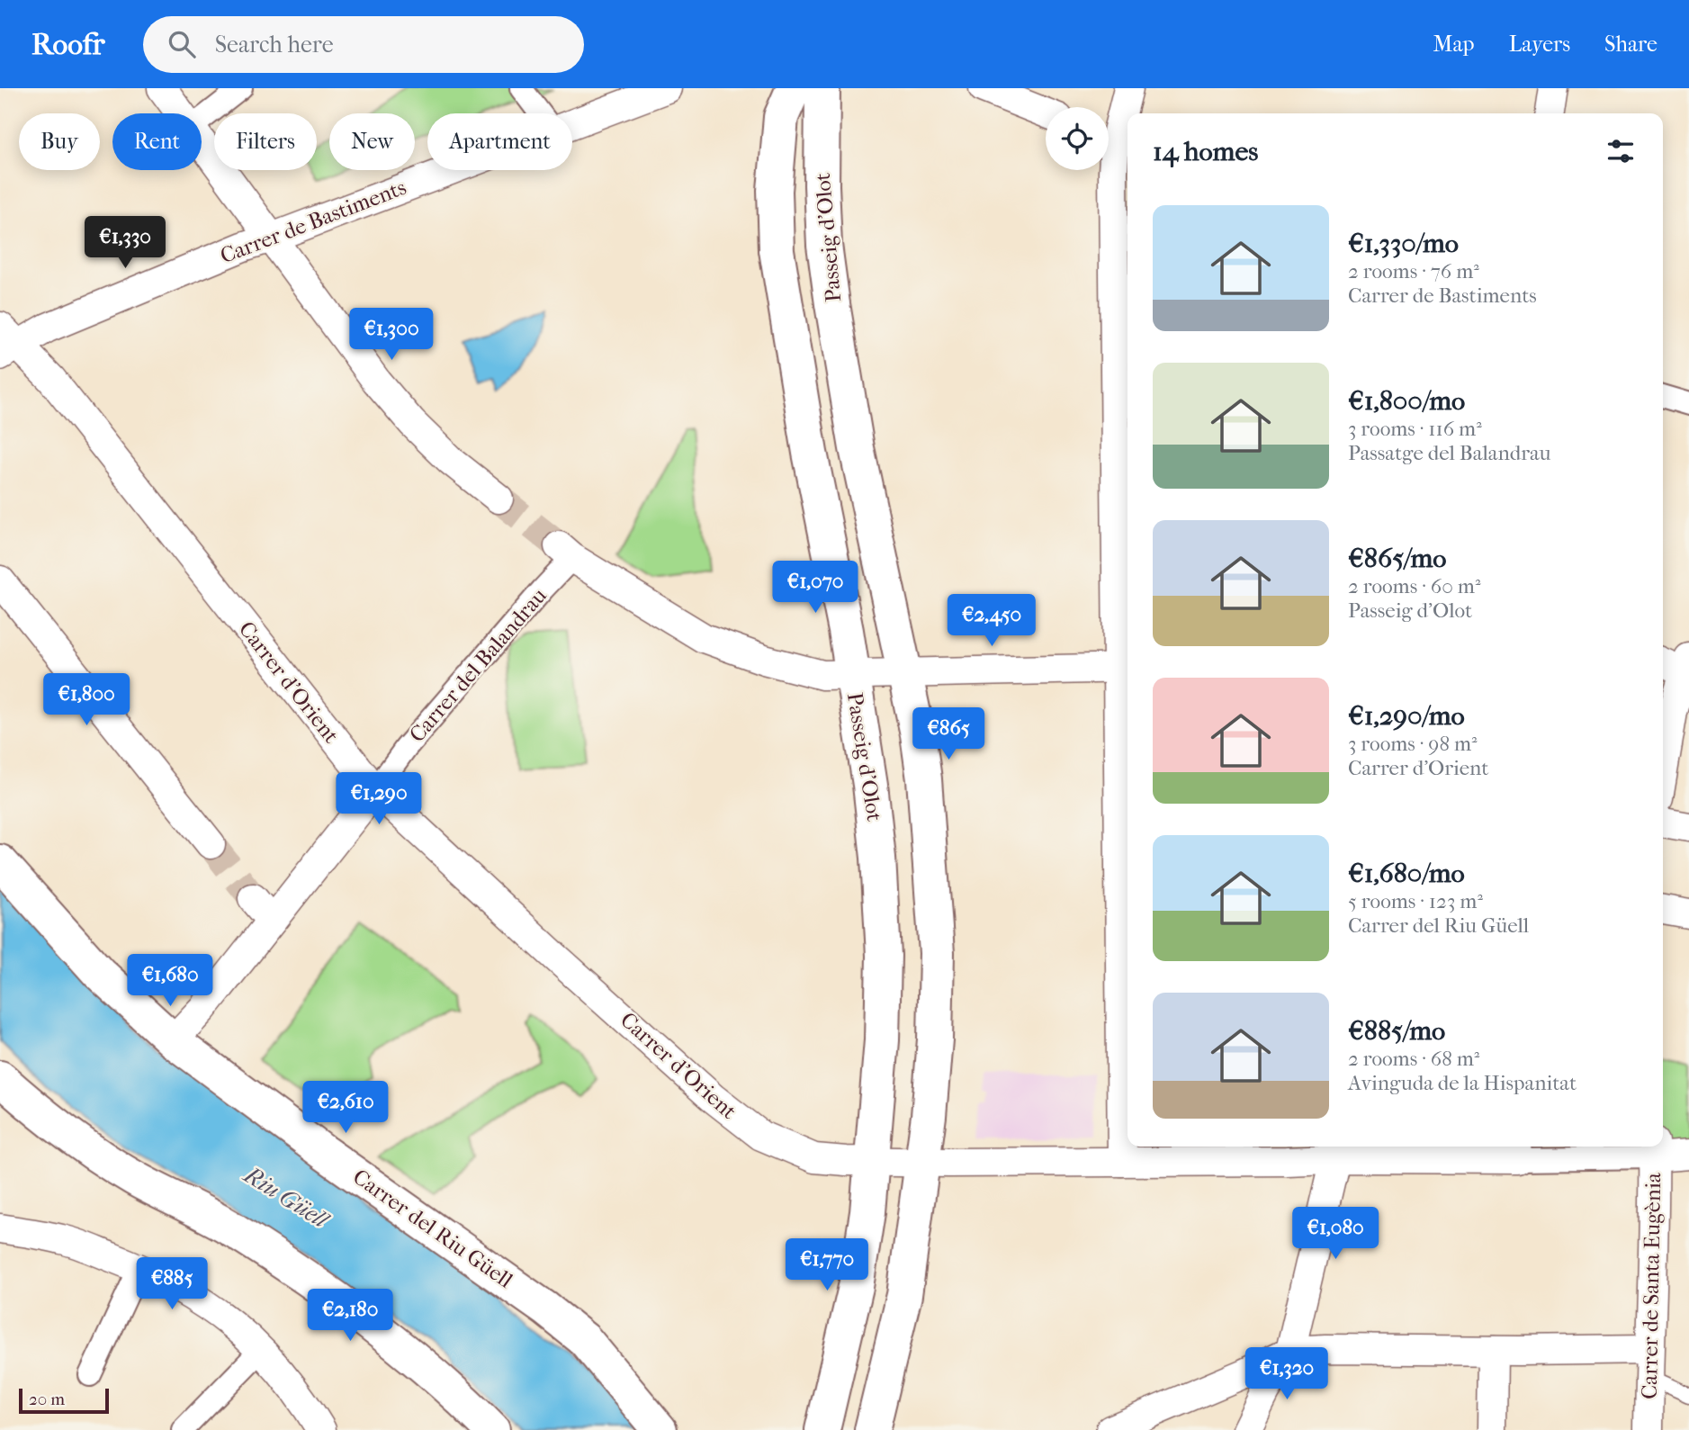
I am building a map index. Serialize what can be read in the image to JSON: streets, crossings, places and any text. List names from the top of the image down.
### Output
{
  "streets": {
    "main road": ["Passeig d'Olot", "Carrer del Riu Güell"],
    "street": [
      "Carrer de Bastiments",
      "Carrer del Balandrau",
      "Carrer d'Orient",
      "Carrer de Santa Eugènia"
    ]
  },
  "crossings": [
    ["Carrer de Bastiments", "Carrer d'Orient"],
    ["Passeig d'Olot", "Carrer d'Orient"],
    ["Carrer del Balandrau", "Carrer d'Orient"],
    ["Carrer del Balandrau", "Carrer del Riu Güell"],
    ["Carrer d'Orient", "Carrer de Santa Eugènia"]
  ],
  "water": ["Riu Güell"],
  "scale_bar": "20 m",
  "page": {
    "header": "Roofr",
    "search": "Search here",
    "nav": ["Map", "Layers", "Share"],
    "chip": [
      "Buy",
      "Rent",
      "Filters",
      "New",
      "Apartment"
    ],
    "heading": "14 homes",
    "list": [
      {
        "name": "€1,330/mo",
        "note": "2 rooms · 76 m² · Carrer de Bastiments"
      },
      {
        "name": "€1,800/mo",
        "note": "3 rooms · 116 m² · Passatge del Balandrau"
      },
      {
        "name": "€865/mo",
        "note": "2 rooms · 60 m² · Passeig d'Olot"
      },
      {
        "name": "€1,290/mo",
        "note": "3 rooms · 98 m² · Carrer d'Orient"
      },
      {
        "name": "€1,680/mo",
        "note": "5 rooms · 123 m² · Carrer del Riu Güell"
      },
      {
        "name": "€885/mo",
        "note": "2 rooms · 68 m² · Avinguda de la Hispanitat"
      }
    ],
    "price": [
      "€1,330",
      "€1,300",
      "€1,070",
      "€2,450",
      "€1,800",
      "€865",
      "€1,290",
      "€1,680",
      "€2,610",
      "€1,080",
      "€1,770",
      "€885",
      "€2,180",
      "€1,320"
    ],
    "scale": "20 m"
  }
}
